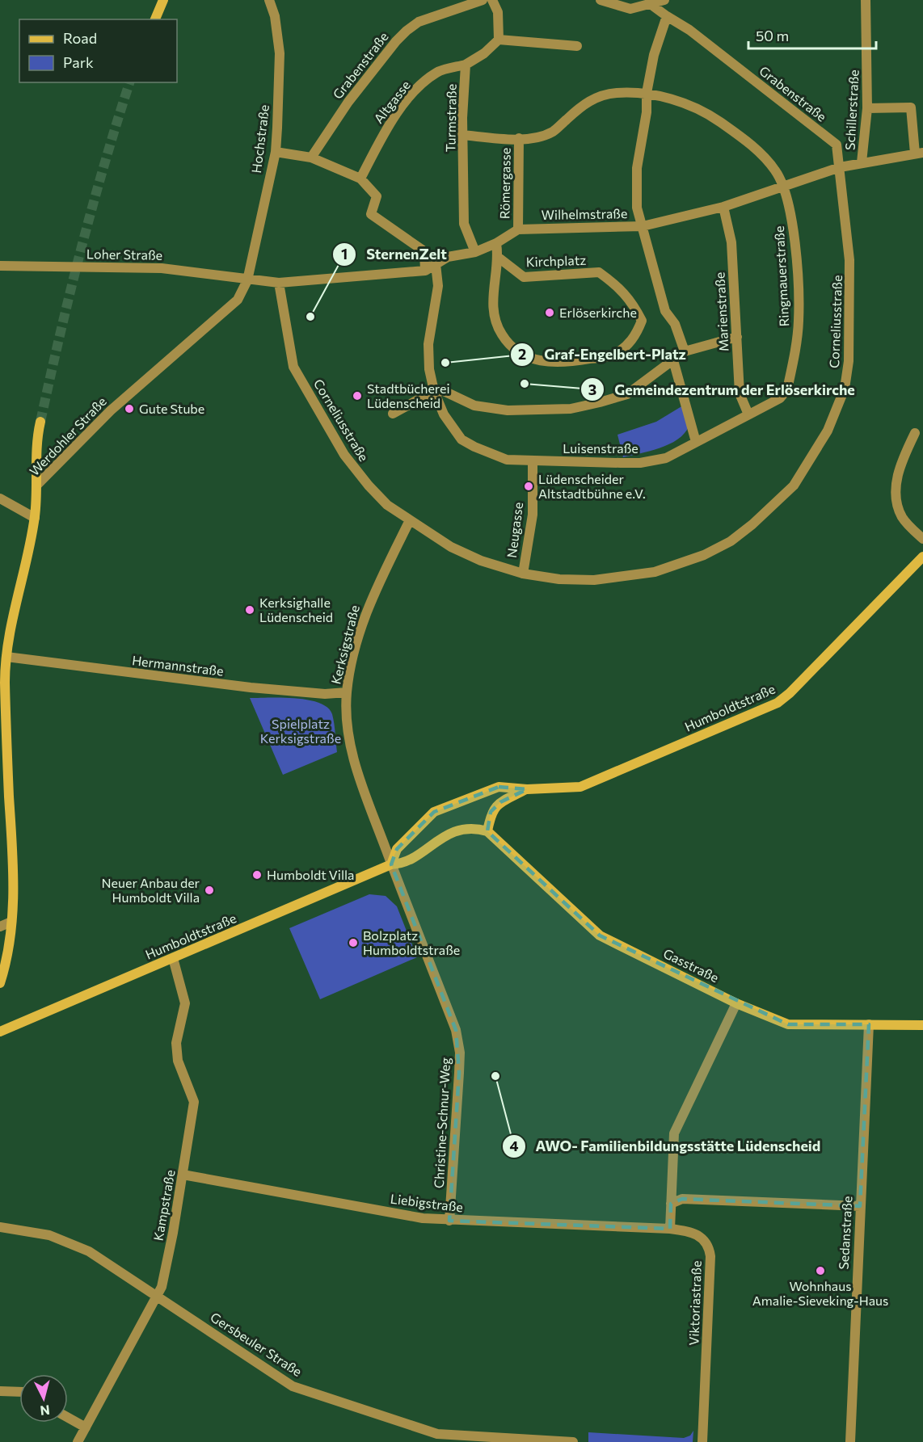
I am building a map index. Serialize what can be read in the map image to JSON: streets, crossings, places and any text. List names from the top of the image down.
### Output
{
  "streets": {
    "street": [
      "Grabenstraße",
      "Altgasse",
      "Schillerstraße",
      "Turmstraße",
      "Hochstraße",
      "Römergasse",
      "Wilhelmstraße",
      "Loher Straße",
      "Kirchplatz",
      "Ringmauerstraße",
      "Marienstraße",
      "Corneliusstraße",
      "Werdohler Straße",
      "Luisenstraße",
      "Neugasse",
      "Kerksigstraße",
      "Hermannstraße",
      "Humboldtstraße",
      "Gasstraße",
      "Christine-Schnur-Weg",
      "Liebigstraße",
      "Kampstraße",
      "Sedanstraße",
      "Viktoriastraße",
      "Gersbeuler Straße"
    ]
  },
  "crossings": [
    ["Grabenstraße", "Wilhelmstraße"],
    ["Grabenstraße", "Corneliusstraße"],
    ["Altgasse", "Turmstraße"],
    ["Schillerstraße", "Wilhelmstraße"],
    ["Hochstraße", "Loher Straße"],
    ["Hochstraße", "Werdohler Straße"],
    ["Römergasse", "Wilhelmstraße"],
    ["Wilhelmstraße", "Ringmauerstraße"],
    ["Wilhelmstraße", "Marienstraße"],
    ["Wilhelmstraße", "Corneliusstraße"],
    ["Loher Straße", "Werdohler Straße"],
    ["Ringmauerstraße", "Luisenstraße"],
    ["Marienstraße", "Luisenstraße"],
    ["Corneliusstraße", "Neugasse"],
    ["Corneliusstraße", "Kerksigstraße"],
    ["Werdohler Straße", "Hermannstraße"],
    ["Luisenstraße", "Neugasse"],
    ["Kerksigstraße", "Hermannstraße"],
    ["Kerksigstraße", "Humboldtstraße"],
    ["Kerksigstraße", "Christine-Schnur-Weg"],
    ["Humboldtstraße", "Gasstraße"],
    ["Humboldtstraße", "Christine-Schnur-Weg"],
    ["Humboldtstraße", "Kampstraße"],
    ["Gasstraße", "Sedanstraße"],
    ["Christine-Schnur-Weg", "Liebigstraße"],
    ["Liebigstraße", "Kampstraße"],
    ["Liebigstraße", "Viktoriastraße"],
    ["Kampstraße", "Gersbeuler Straße"]
  ],
  "parks": ["Spielplatz Kerksigstraße"],
  "places": [
    "Erlöserkirche",
    "SternenZelt",
    "Graf-Engelbert-Platz",
    "Gemeindezentrum der Erlöserkirche",
    "Stadtbücherei Lüdenscheid",
    "Gute Stube",
    "Lüdenscheider Altstadtbühne e.V.",
    "Kerksighalle Lüdenscheid",
    "Humboldt Villa",
    "Neuer Anbau der Humboldt Villa",
    "Bolzplatz Humboldtstraße",
    "AWO- Familienbildungsstätte Lüdenscheid",
    "Wohnhaus Amalie-Sieveking-Haus"
  ],
  "legend": ["Road", "Park"],
  "scale_bar": "50 m",
  "north": "bottom"
}
